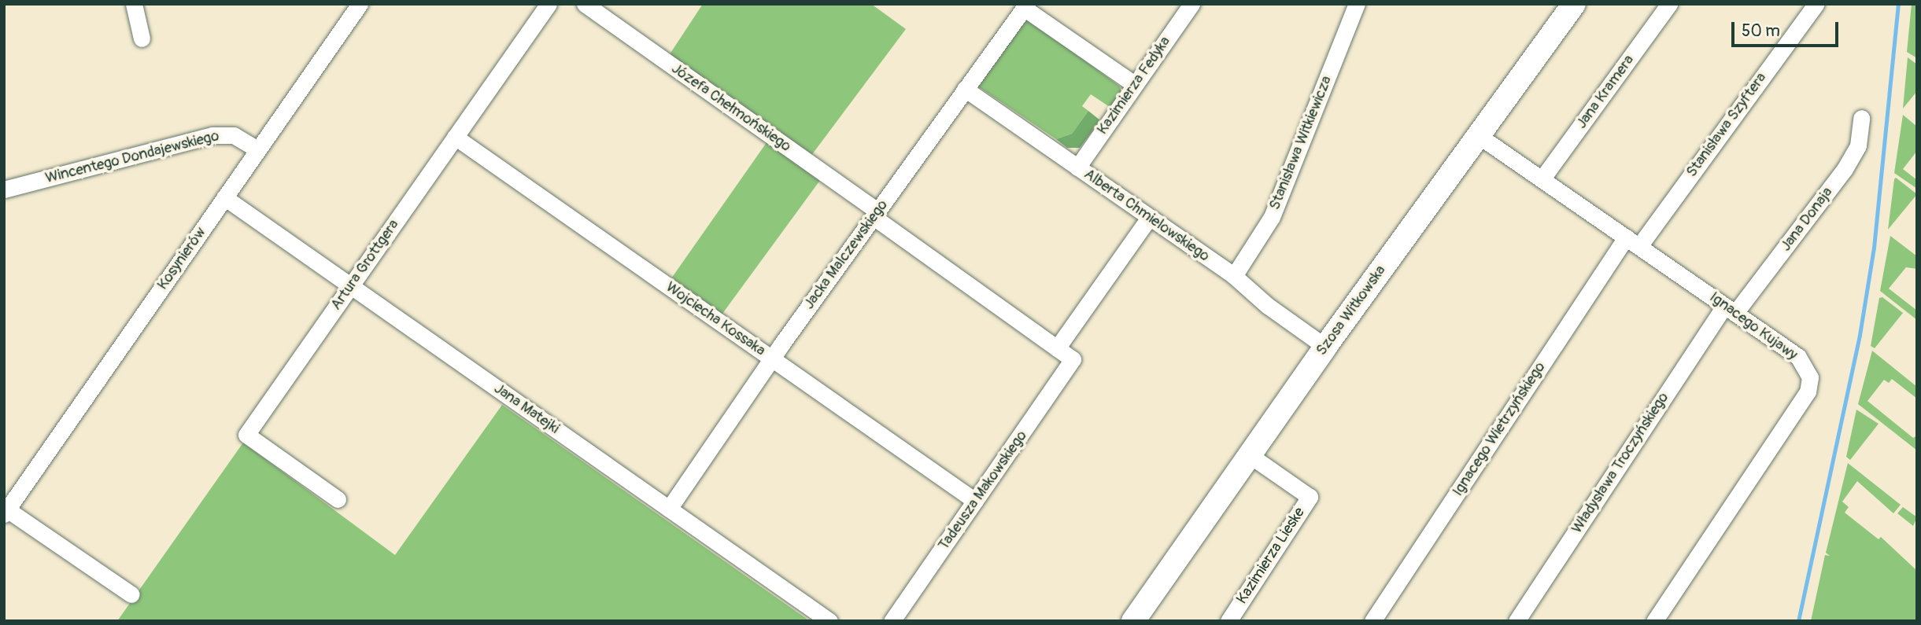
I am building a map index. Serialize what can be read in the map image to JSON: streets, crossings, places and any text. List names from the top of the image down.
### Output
{
  "streets": {
    "street": [
      "Kazimierza Fedyka",
      "Jana Kramera",
      "Józefa Chełmońskiego",
      "Stanisława Szyftera",
      "Stanisława Witkiewicza",
      "Wincentego Dondajewskiego",
      "Alberta Chmielowskiego",
      "Jana Donaja",
      "Jacka Malczewskiego",
      "Kosynierów",
      "Artura Grottgera",
      "Szosa Witkowska",
      "Wojciecha Kossaka",
      "Ignacego Kujawy",
      "Jana Matejki",
      "Ignacego Wietrzyńskiego",
      "Władysława Troczyńskiego",
      "Tadeusza Makowskiego",
      "Kazimierza Lieske"
    ]
  },
  "crossings": [
    ["Kazimierza Fedyka", "Alberta Chmielowskiego"],
    ["Jana Kramera", "Ignacego Kujawy"],
    ["Józefa Chełmońskiego", "Jacka Malczewskiego"],
    ["Józefa Chełmońskiego", "Tadeusza Makowskiego"],
    ["Stanisława Szyftera", "Ignacego Kujawy"],
    ["Stanisława Szyftera", "Ignacego Wietrzyńskiego"],
    ["Stanisława Witkiewicza", "Alberta Chmielowskiego"],
    ["Wincentego Dondajewskiego", "Kosynierów"],
    ["Alberta Chmielowskiego", "Jacka Malczewskiego"],
    ["Alberta Chmielowskiego", "Szosa Witkowska"],
    ["Jana Donaja", "Ignacego Kujawy"],
    ["Jana Donaja", "Władysława Troczyńskiego"],
    ["Jacka Malczewskiego", "Wojciecha Kossaka"],
    ["Jacka Malczewskiego", "Jana Matejki"],
    ["Kosynierów", "Jana Matejki"],
    ["Artura Grottgera", "Wojciecha Kossaka"],
    ["Artura Grottgera", "Jana Matejki"],
    ["Szosa Witkowska", "Ignacego Kujawy"],
    ["Szosa Witkowska", "Kazimierza Lieske"],
    ["Wojciecha Kossaka", "Tadeusza Makowskiego"],
    ["Ignacego Kujawy", "Ignacego Wietrzyńskiego"],
    ["Ignacego Kujawy", "Władysława Troczyńskiego"]
  ],
  "scale_bar": "50 m"
}
